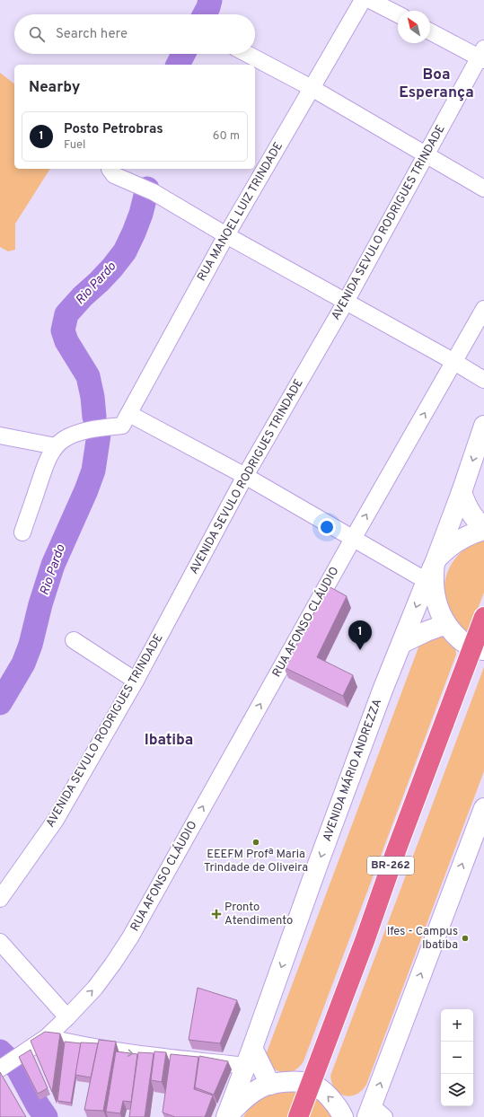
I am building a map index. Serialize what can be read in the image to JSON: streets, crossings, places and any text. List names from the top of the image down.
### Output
{
  "streets": {
    "highway": ["BR-262"],
    "street": [
      "RUA MANOEL LUIZ TRINDADE",
      "AVENIDA SEVULO RODRIGUES TRINDADE",
      "RUA AFONSO CLÁUDIO",
      "AVENIDA MÁRIO ANDREZZA"
    ]
  },
  "one_way": ["RUA AFONSO CLÁUDIO"],
  "districts": ["Boa Esperança", "Ibatiba"],
  "water": ["Rio Pardo"],
  "places": {
    "other": ["EEEFM Profª Maria Trindade de Oliveira", "Ifes - Campus Ibatiba"],
    "health": ["Pronto Atendimento"]
  },
  "north": "top left",
  "page": {
    "search": "Search here",
    "heading": "Nearby",
    "list": [
      {
        "mark": "1",
        "name": "Posto Petrobras",
        "note": "Fuel",
        "value": "60 m"
      }
    ],
    "pins": "1",
    "map_buttons": ["+", "−"]
  }
}
